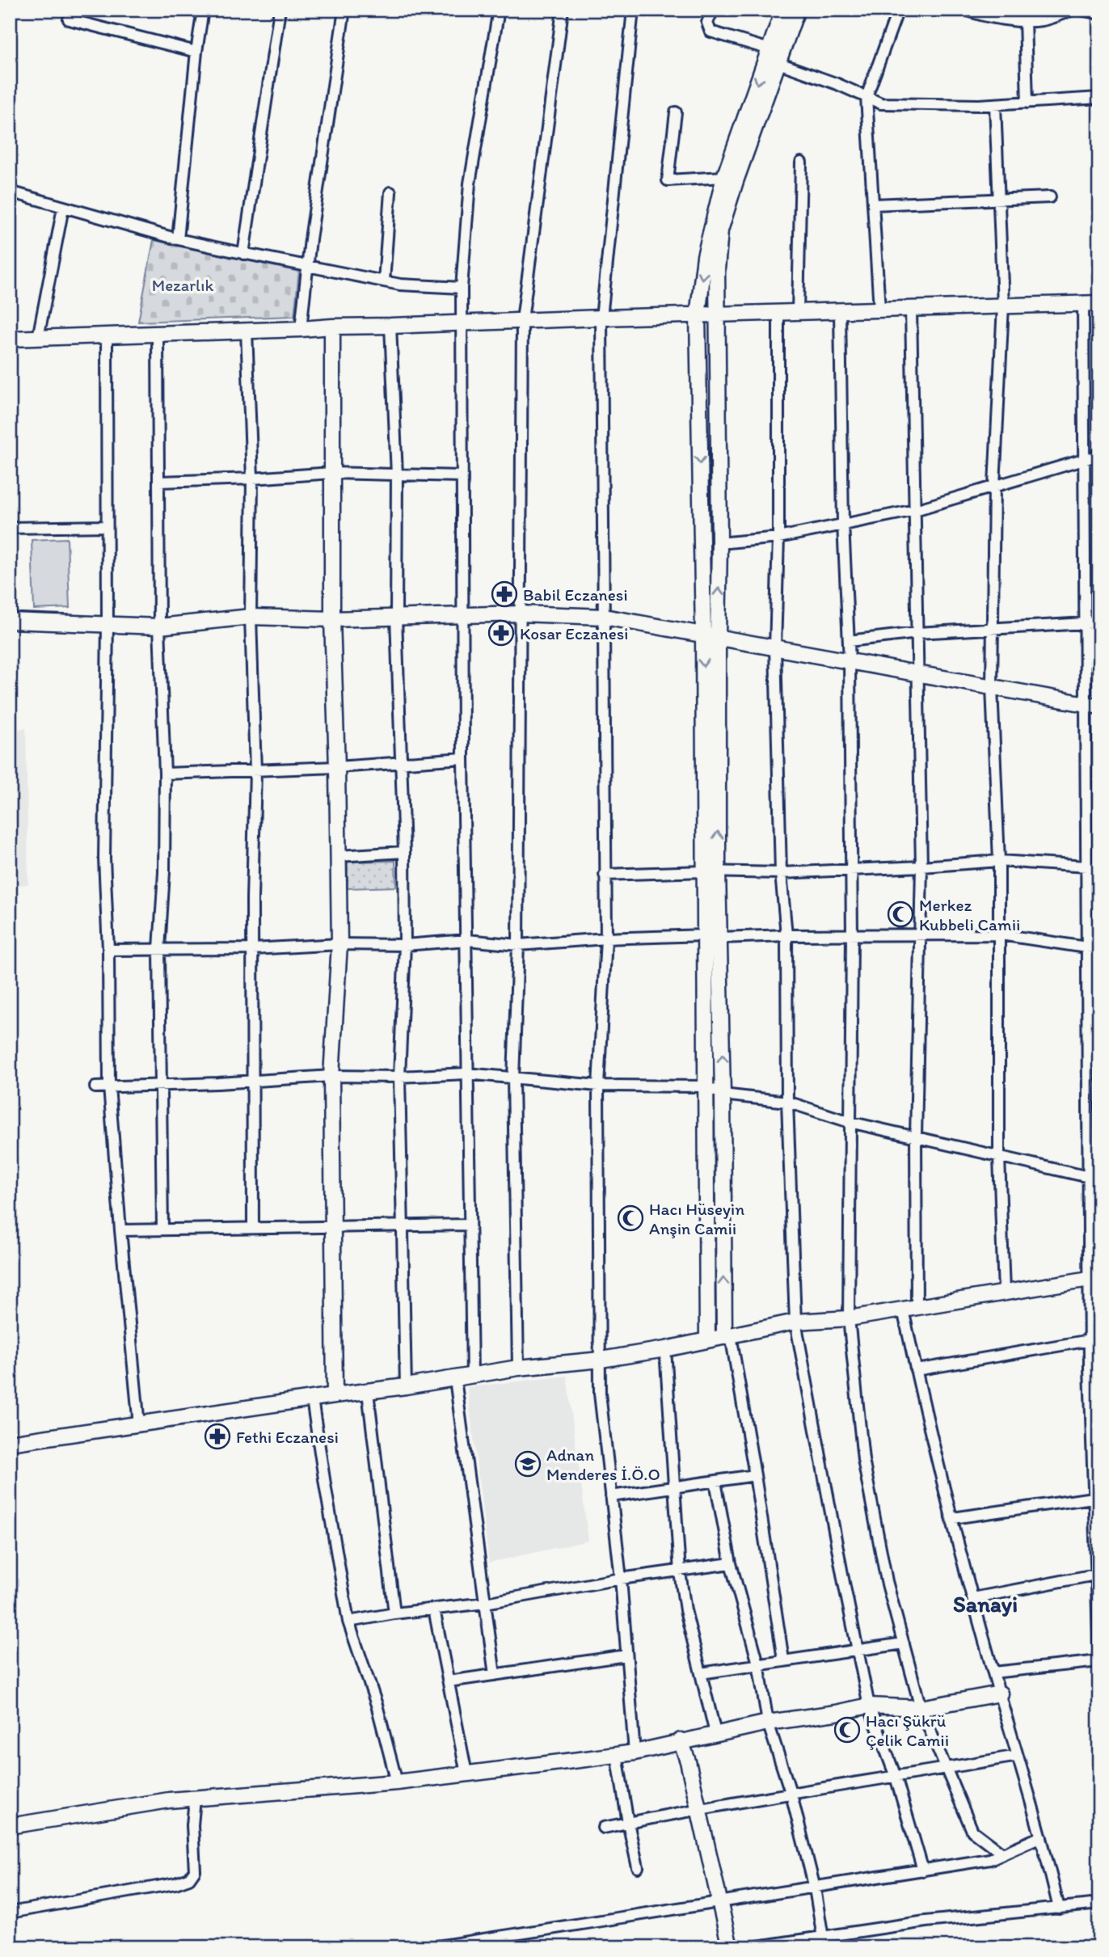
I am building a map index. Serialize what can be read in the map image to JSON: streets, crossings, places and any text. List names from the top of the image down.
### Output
{
  "districts": ["Sanayi"],
  "parks": ["Mezarlık"],
  "places": {
    "pharmacy": ["Babil Eczanesi", "Kosar Eczanesi", "Fethi Eczanesi"],
    "mosque": ["Merkez Kubbeli Camii", "Hacı Hüseyin Anşin Camii", "Hacı Şükrü Çelik Camii"],
    "school or university": ["Adnan Menderes İ.Ö.O"]
  }
}
